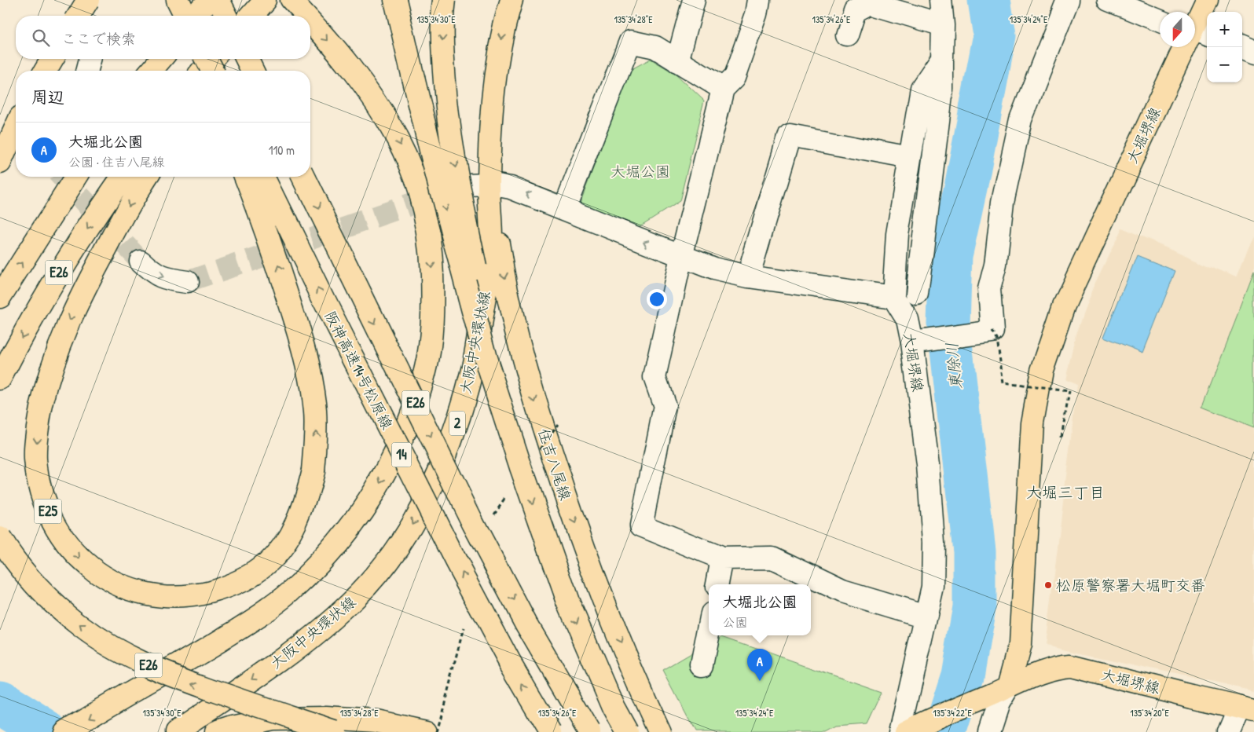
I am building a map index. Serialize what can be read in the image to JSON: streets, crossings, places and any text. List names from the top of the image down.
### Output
{
  "streets": {
    "main road": [
      "大堀堺線",
      "E26",
      "大阪中央環状線",
      "阪神高速14号松原線",
      "2",
      "14",
      "住吉八尾線",
      "E25"
    ]
  },
  "crossings": [
    ["大阪中央環状線", "住吉八尾線"]
  ],
  "one_way": ["大阪中央環状線"],
  "districts": ["大堀三丁目"],
  "water": ["東除川"],
  "parks": ["大堀公園"],
  "places": ["松原警察署大堀町交番"],
  "north": "bottom",
  "page": {
    "map_buttons": ["+", "−"],
    "search": "ここで検索",
    "heading": "周辺",
    "list": [
      {
        "mark": "A",
        "name": "大堀北公園",
        "note": "公園 · 住吉八尾線",
        "value": "110 m"
      }
    ],
    "popup": ["大堀北公園", "公園"],
    "pins": "A"
  },
  "coordinates": [
    "135°34'30\"E",
    "135°34'28\"E",
    "135°34'26\"E",
    "135°34'24\"E",
    "135°34'22\"E",
    "135°34'20\"E"
  ]
}
